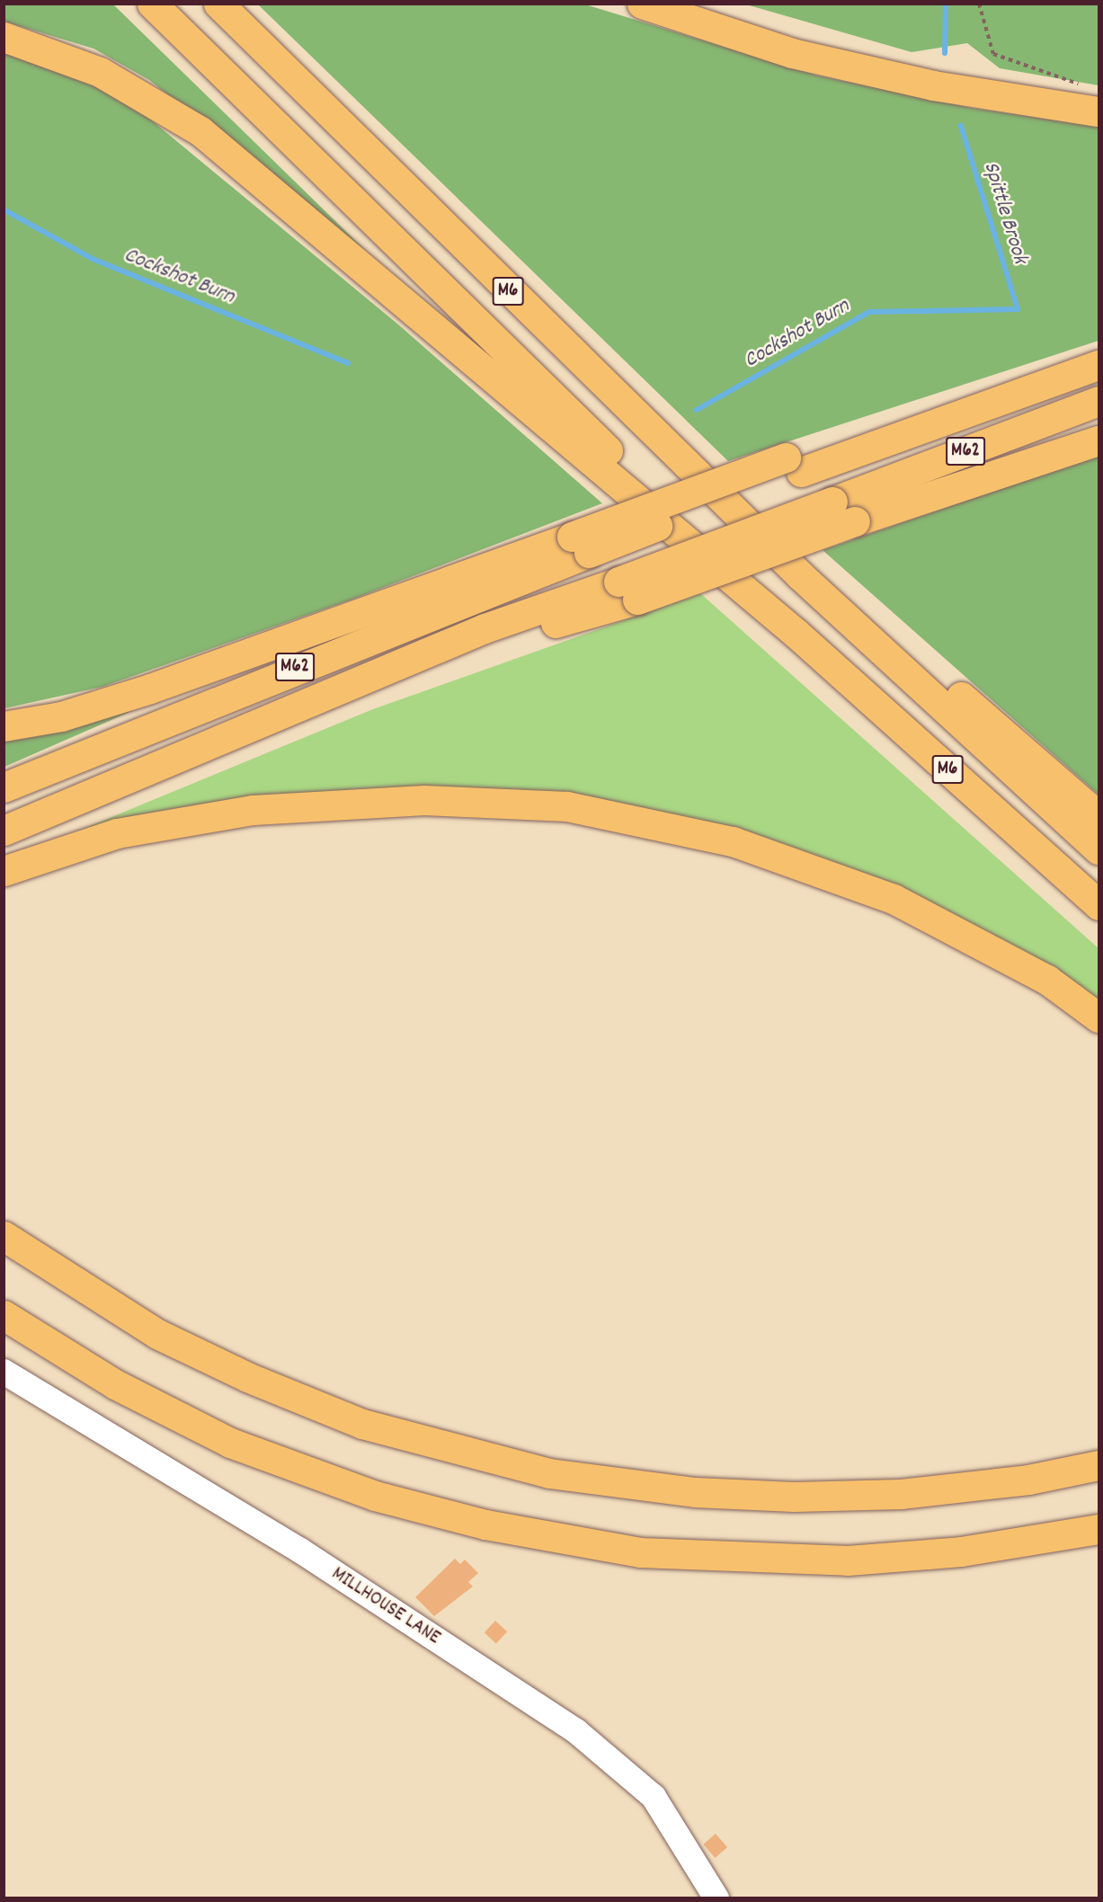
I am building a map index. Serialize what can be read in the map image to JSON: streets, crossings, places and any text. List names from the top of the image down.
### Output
{
  "streets": {
    "highway": ["M6", "M62"],
    "street": ["MILLHOUSE LANE"]
  },
  "water": ["Spittle Brook", "Cockshot Burn"]
}
